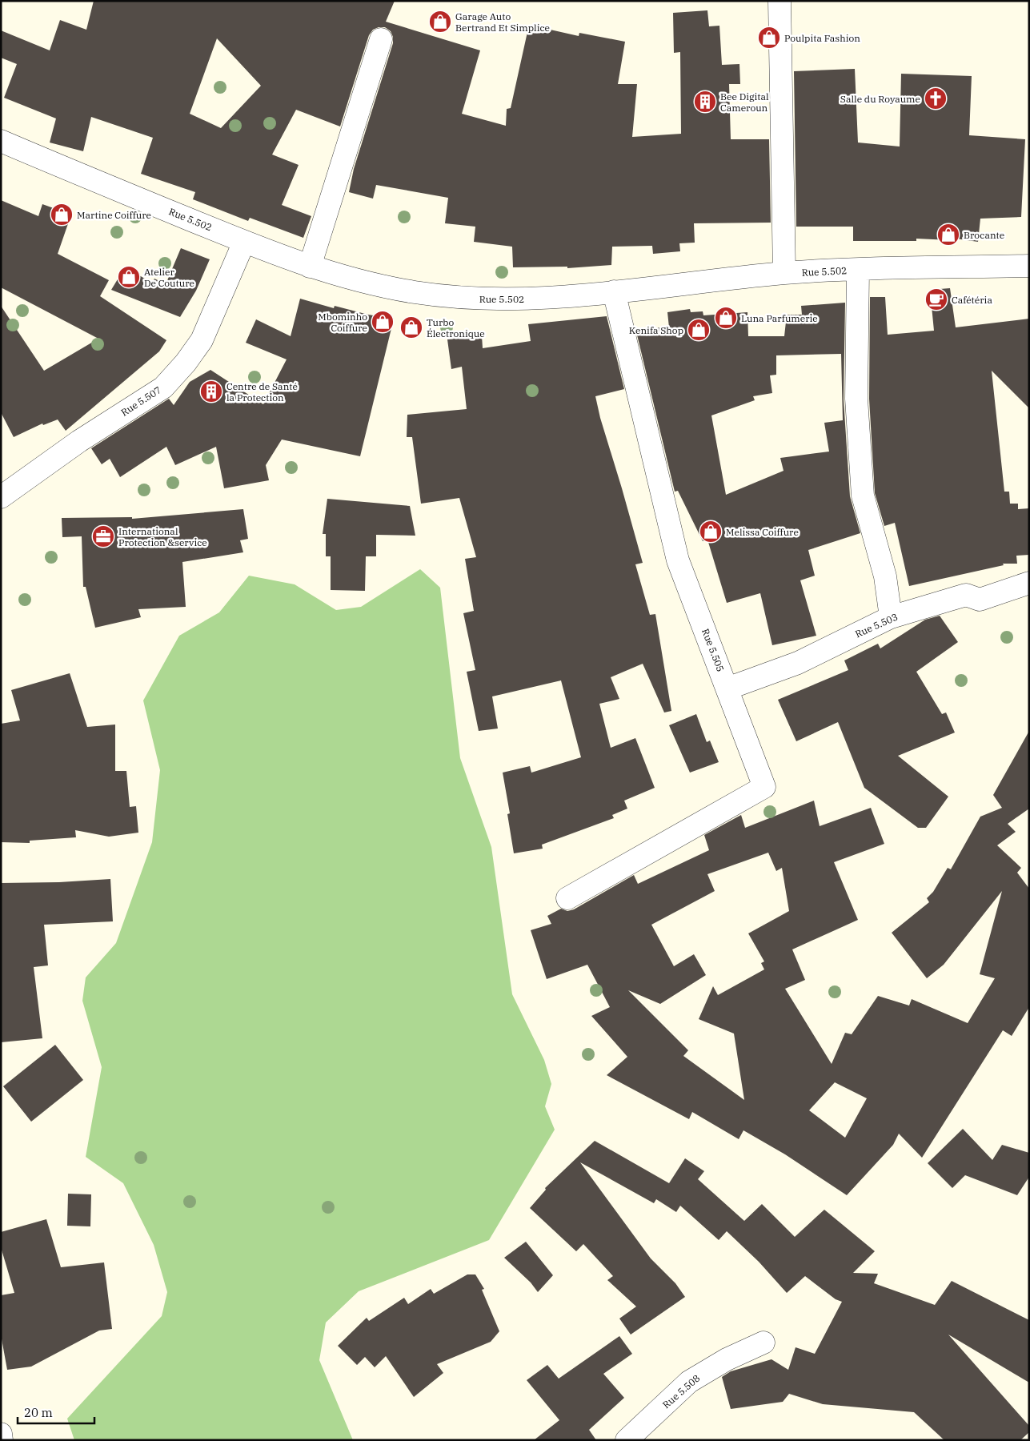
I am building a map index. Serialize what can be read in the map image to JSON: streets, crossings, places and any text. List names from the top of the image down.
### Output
{
  "streets": {
    "street": [
      "Rue 5.502",
      "Rue 5.507",
      "Rue 5.503",
      "Rue 5.505",
      "Rue 5.508"
    ]
  },
  "crossings": [
    ["Rue 5.502", "Rue 5.507"],
    ["Rue 5.502", "Rue 5.505"],
    ["Rue 5.503", "Rue 5.505"]
  ],
  "places": {
    "shop": [
      "Garage Auto Bertrand Et Simplice",
      "Poulpita Fashion",
      "Martine Coiffure",
      "Brocante",
      "Atelier De Couture",
      "Luna Parfumerie",
      "Mbominho Coiffure",
      "Turbo Électronique",
      "Kenifa Shop",
      "Melissa Coiffure"
    ],
    "church": ["Salle du Royaume"],
    "building": ["Bee Digital Cameroun", "Centre de Santé la Protection"],
    "cafe": ["Cafétéria"],
    "office": ["International Protection &service"]
  },
  "scale_bar": "20 m"
}
